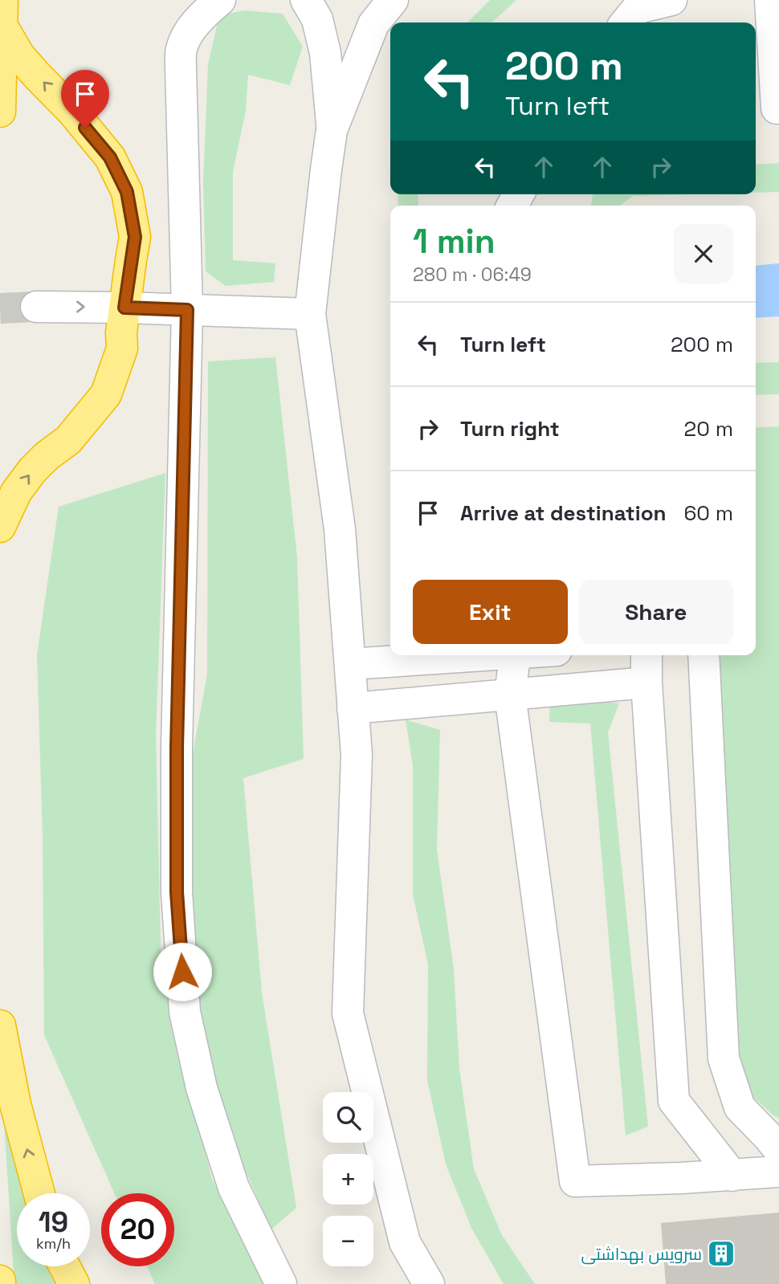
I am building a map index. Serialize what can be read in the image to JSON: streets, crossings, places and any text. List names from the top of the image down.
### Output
{
  "places": {
    "building": ["سرویس بهداشتی"]
  },
  "page": {
    "turn": ["200 m", "Turn left"],
    "heading": ["1 min", "280 m · 06:49"],
    "list": [
      {
        "name": "Turn left",
        "value": "200 m"
      },
      {
        "name": "Turn right",
        "value": "20 m"
      },
      {
        "name": "Arrive at destination",
        "value": "60 m"
      }
    ],
    "buttons": ["Exit", "Share"],
    "map_buttons": ["+", "−"],
    "speed": "19 km/h",
    "limit": "20"
  }
}
